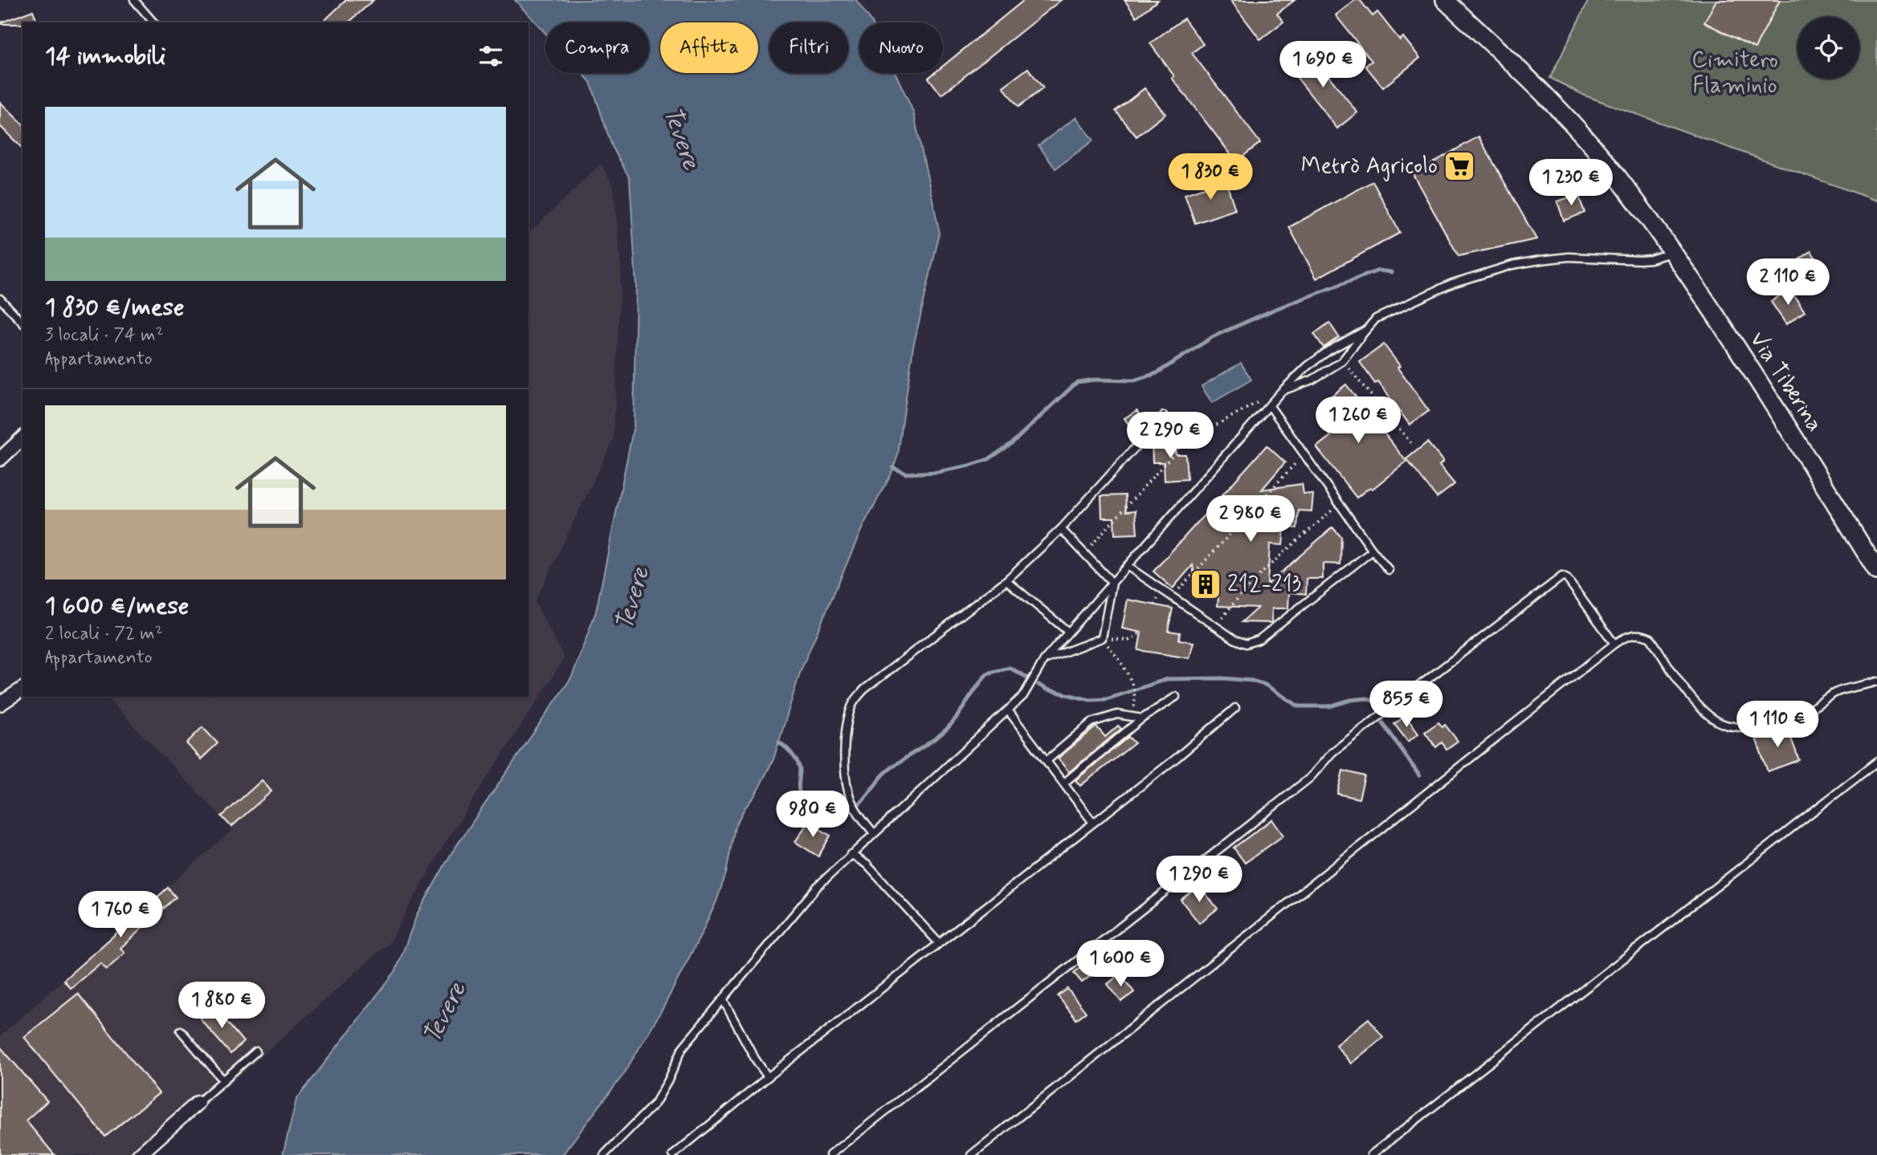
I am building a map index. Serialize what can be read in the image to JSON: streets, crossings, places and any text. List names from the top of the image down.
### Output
{
  "streets": {
    "main road": ["Via Tiberina"]
  },
  "water": ["Tevere"],
  "parks": ["Cimitero Flaminio"],
  "places": {
    "supermarket": ["Metrò Agricolo"],
    "building": ["212-213"]
  },
  "page": {
    "chip": [
      "Compra",
      "Affitta",
      "Filtri",
      "Nuovo"
    ],
    "heading": "14 immobili",
    "price": [
      "1 690 €",
      "1 830 €",
      "1 230 €",
      "2 110 €",
      "1 260 €",
      "2 290 €",
      "2 980 €",
      "855 €",
      "1 110 €",
      "980 €",
      "1 290 €",
      "1 760 €",
      "1 600 €",
      "1 880 €"
    ],
    "list": [
      {
        "name": "1 830 €/mese",
        "note": "3 locali · 74 m² · Appartamento"
      },
      {
        "name": "1 600 €/mese",
        "note": "2 locali · 72 m² · Appartamento"
      }
    ]
  }
}
